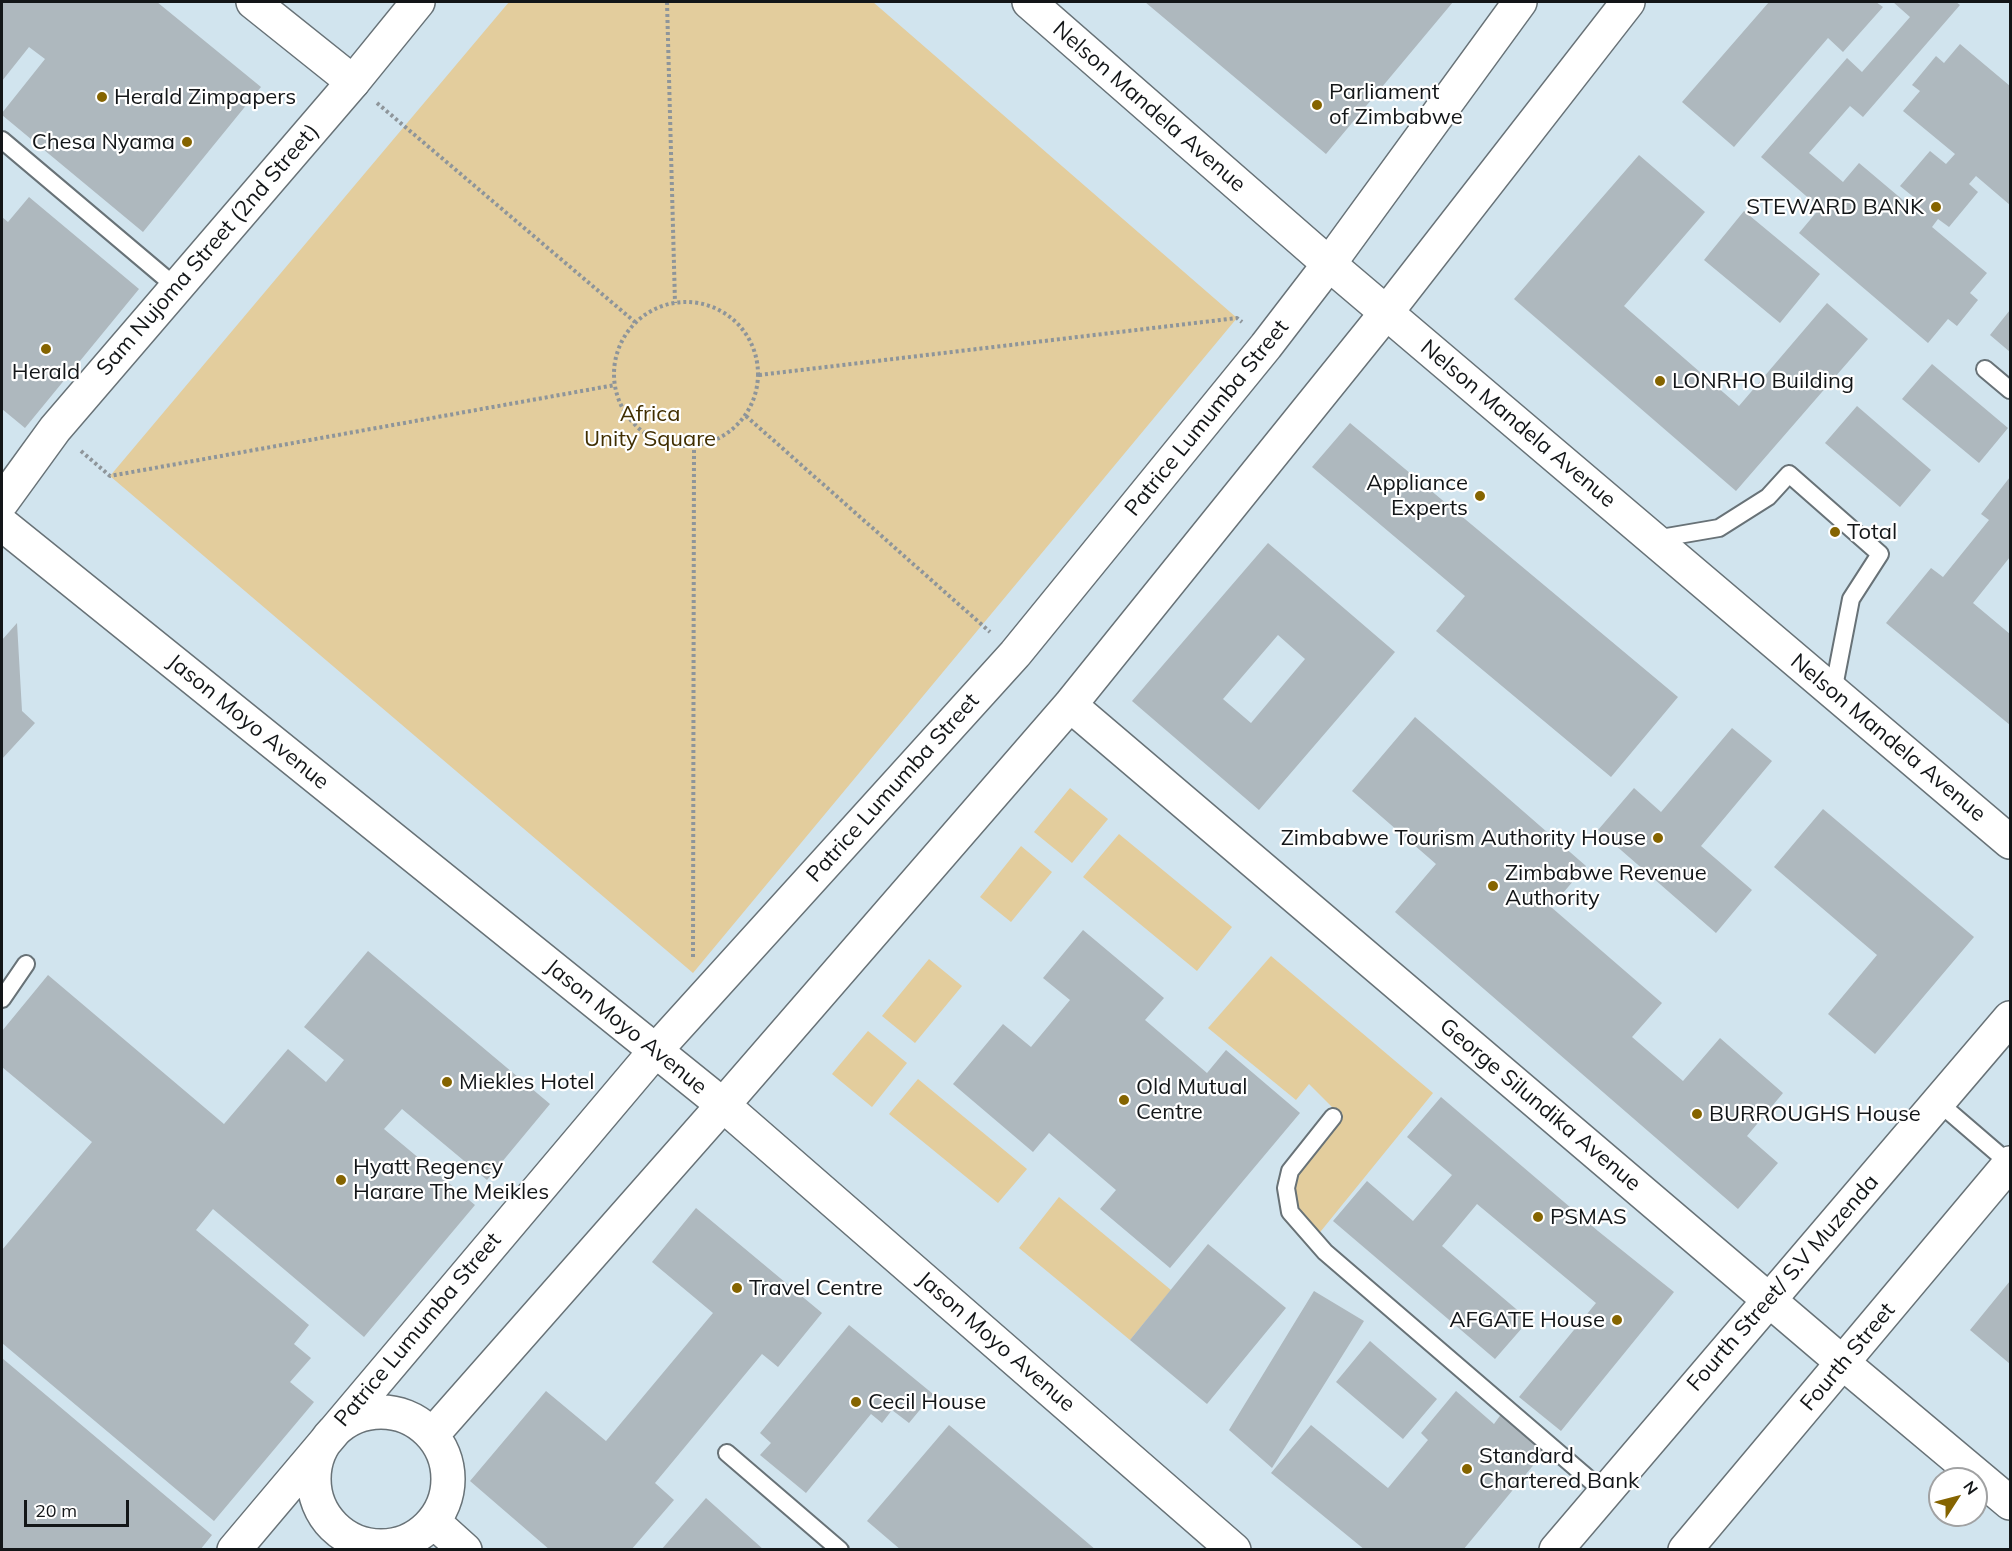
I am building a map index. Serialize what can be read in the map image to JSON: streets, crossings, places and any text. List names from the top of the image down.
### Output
{
  "streets": {
    "street": [
      "Nelson Mandela Avenue",
      "Sam Nujoma Street (2nd Street)",
      "Patrice Lumumba Street",
      "Jason Moyo Avenue",
      "George Silundika Avenue",
      "Fourth Street/ S.V Muzenda",
      "Fourth Street"
    ]
  },
  "crossings": [
    ["Nelson Mandela Avenue", "Patrice Lumumba Street"],
    ["Patrice Lumumba Street", "Jason Moyo Avenue"],
    ["George Silundika Avenue", "Fourth Street/ S.V Muzenda"],
    ["George Silundika Avenue", "Fourth Street"]
  ],
  "parks": ["Africa Unity Square"],
  "places": [
    "Herald Zimpapers",
    "Parliament of Zimbabwe",
    "Chesa Nyama",
    "STEWARD BANK",
    "Herald",
    "LONRHO Building",
    "Appliance Experts",
    "Total",
    "Zimbabwe Tourism Authority House",
    "Zimbabwe Revenue Authority",
    "Miekles Hotel",
    "Old Mutual Centre",
    "BURROUGHS House",
    "Hyatt Regency Harare The Meikles",
    "PSMAS",
    "Travel Centre",
    "AFGATE House",
    "Cecil House",
    "Standard Chartered Bank"
  ],
  "scale_bar": "20 m",
  "north": "top right"
}
